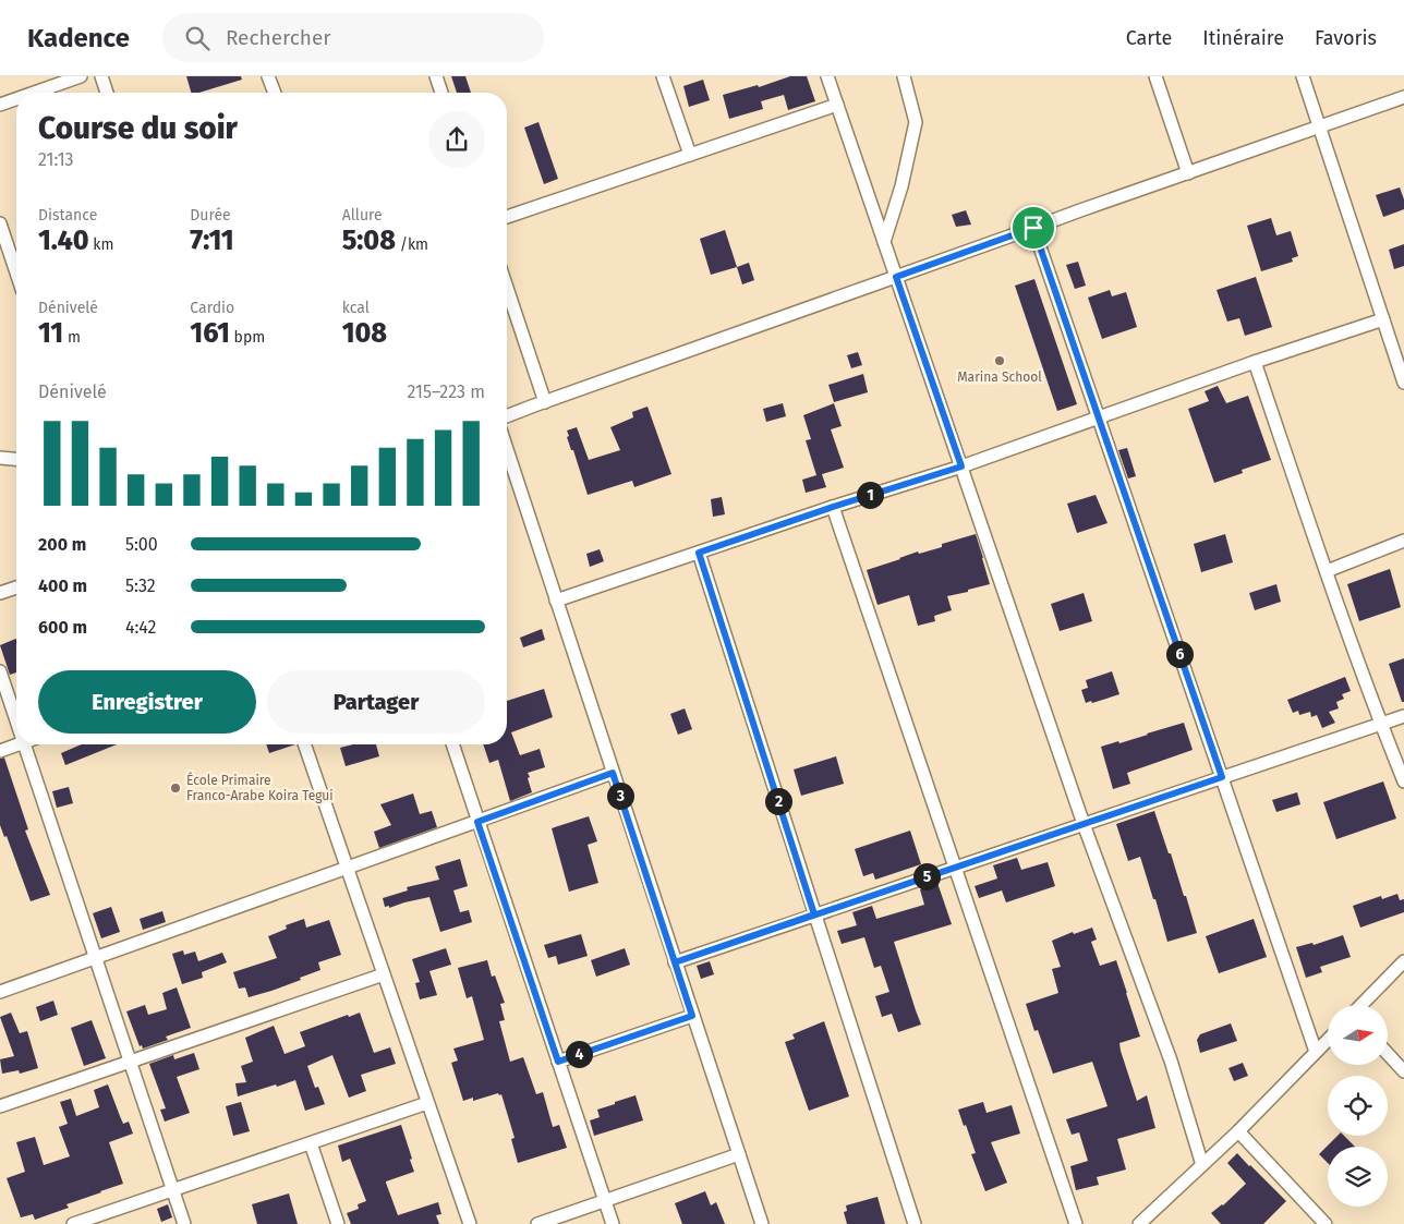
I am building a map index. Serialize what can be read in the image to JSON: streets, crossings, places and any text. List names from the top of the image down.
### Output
{
  "places": ["Marina School", "École Primaire Franco-Arabe Koira Tegui"],
  "north": "right",
  "page": {
    "header": "Kadence",
    "search": "Rechercher",
    "nav": ["Carte", "Itinéraire", "Favoris"],
    "heading": ["Course du soir", "21:13"],
    "stats": [
      ["Distance", "1.40 km"],
      ["Durée", "7:11"],
      ["Allure", "5:08 /km"],
      ["Dénivelé", "11 m"],
      ["Cardio", "161 bpm"],
      ["kcal", "108"]
    ],
    "chart": ["Dénivelé", "215–223 m"],
    "pins": [
      "1",
      "6",
      "3",
      "2",
      "5",
      "4"
    ],
    "list": [
      {
        "name": "200 m",
        "note": "5:00"
      },
      {
        "name": "400 m",
        "note": "5:32"
      },
      {
        "name": "600 m",
        "note": "4:42"
      }
    ],
    "buttons": ["Enregistrer", "Partager"]
  }
}
